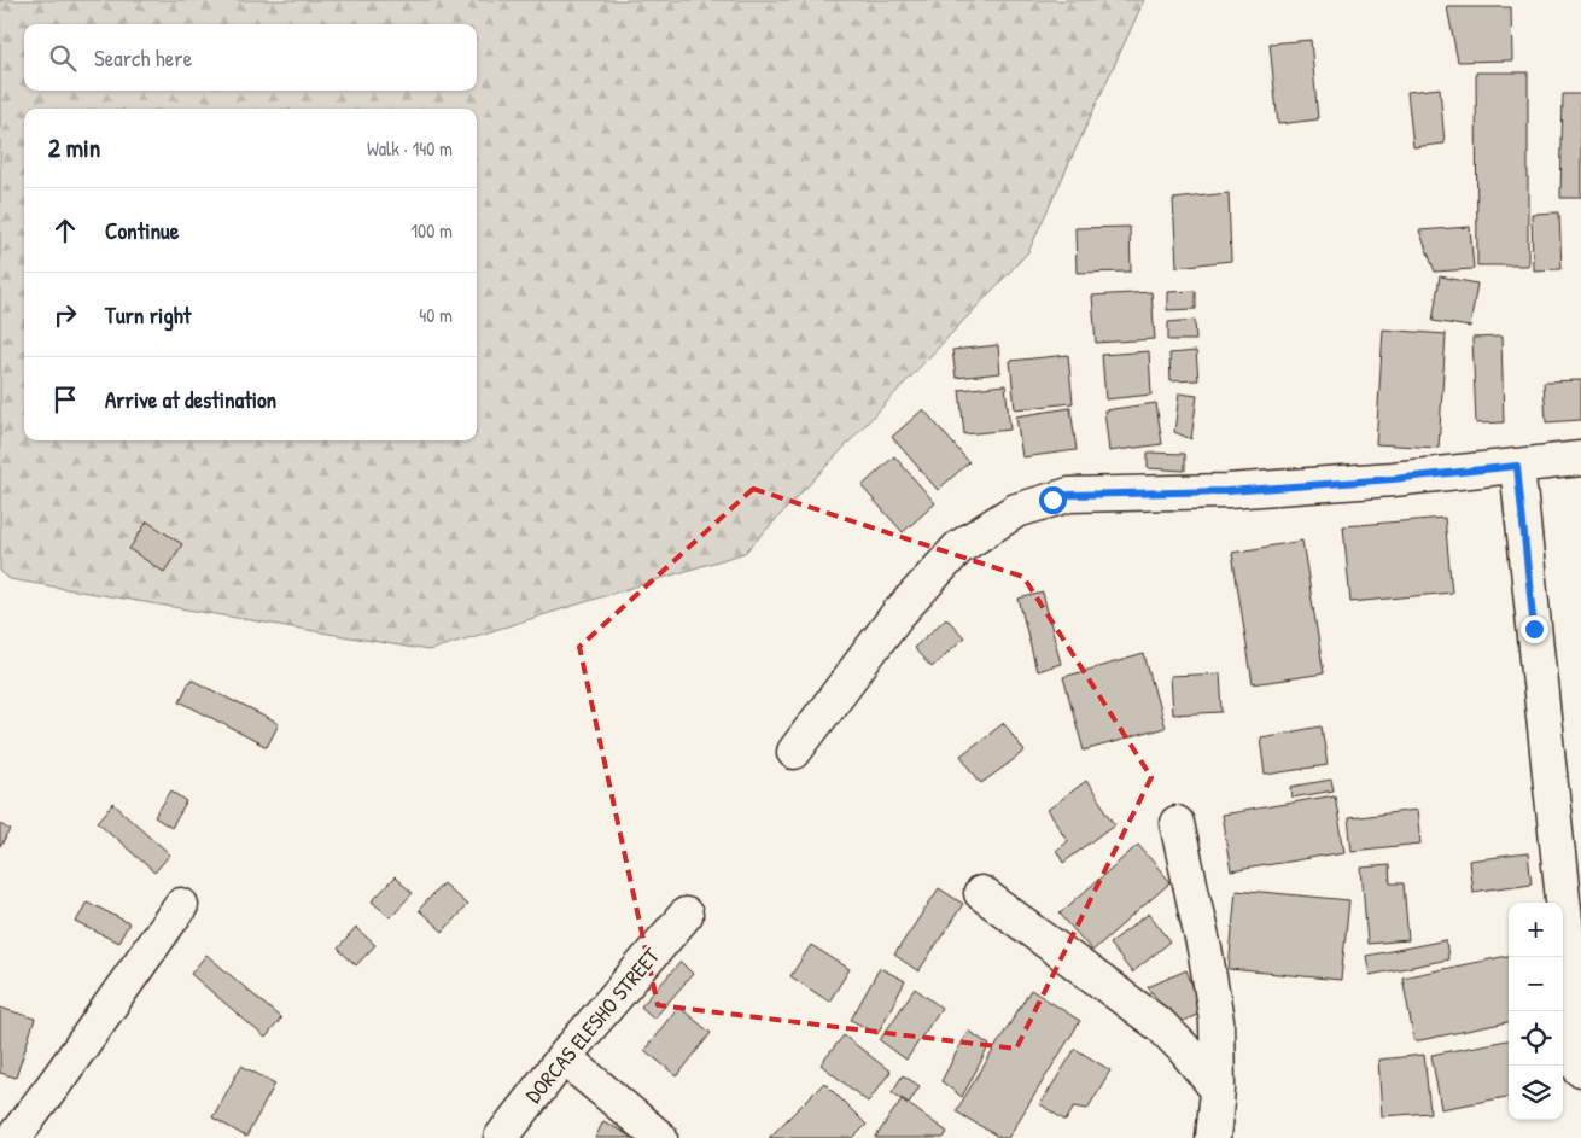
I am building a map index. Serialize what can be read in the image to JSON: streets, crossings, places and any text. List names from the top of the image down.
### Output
{
  "streets": {
    "street": ["DORCAS ELESHO STREET"]
  },
  "page": {
    "search": "Search here",
    "heading": ["2 min", "Walk · 140 m"],
    "list": [
      ["Continue", "100 m"],
      ["Turn right", "40 m"],
      "Arrive at destination"
    ],
    "map_buttons": ["+", "−"]
  }
}
